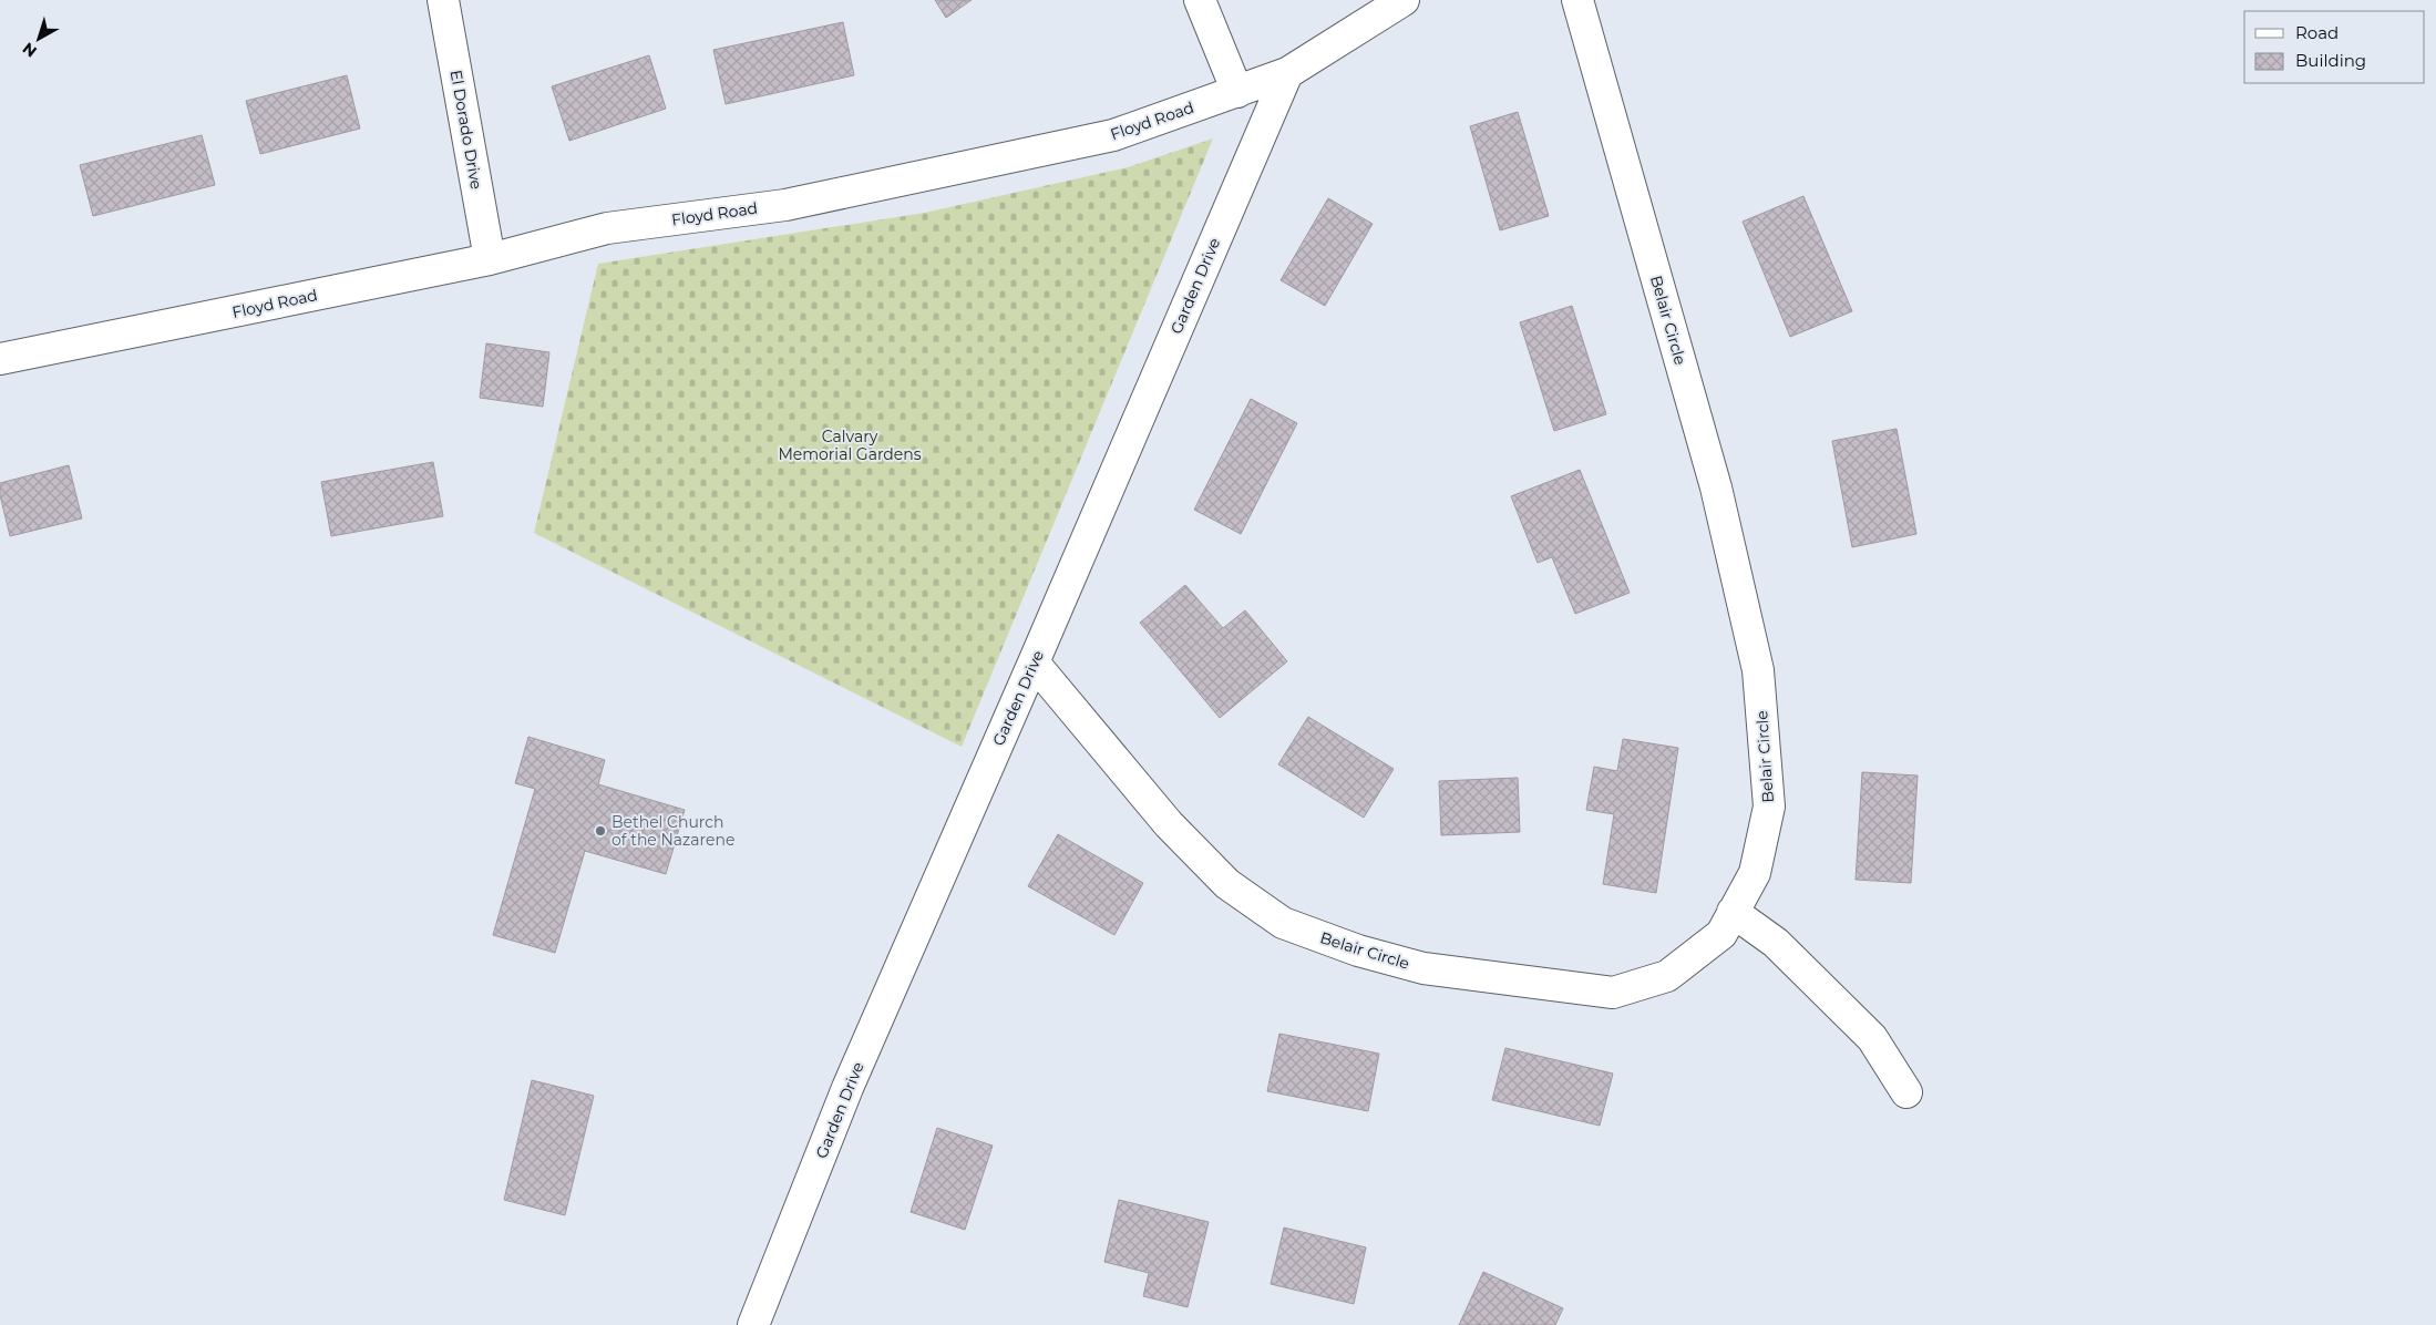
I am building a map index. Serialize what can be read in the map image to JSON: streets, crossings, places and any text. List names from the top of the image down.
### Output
{
  "streets": {
    "street": [
      "Floyd Road",
      "El Dorado Drive",
      "Garden Drive",
      "Belair Circle"
    ]
  },
  "crossings": [
    ["Floyd Road", "El Dorado Drive"],
    ["Floyd Road", "Garden Drive"],
    ["Garden Drive", "Belair Circle"]
  ],
  "parks": ["Calvary Memorial Gardens"],
  "places": ["Bethel Church of the Nazarene"],
  "legend": ["Road", "Building"],
  "north": "bottom left"
}
